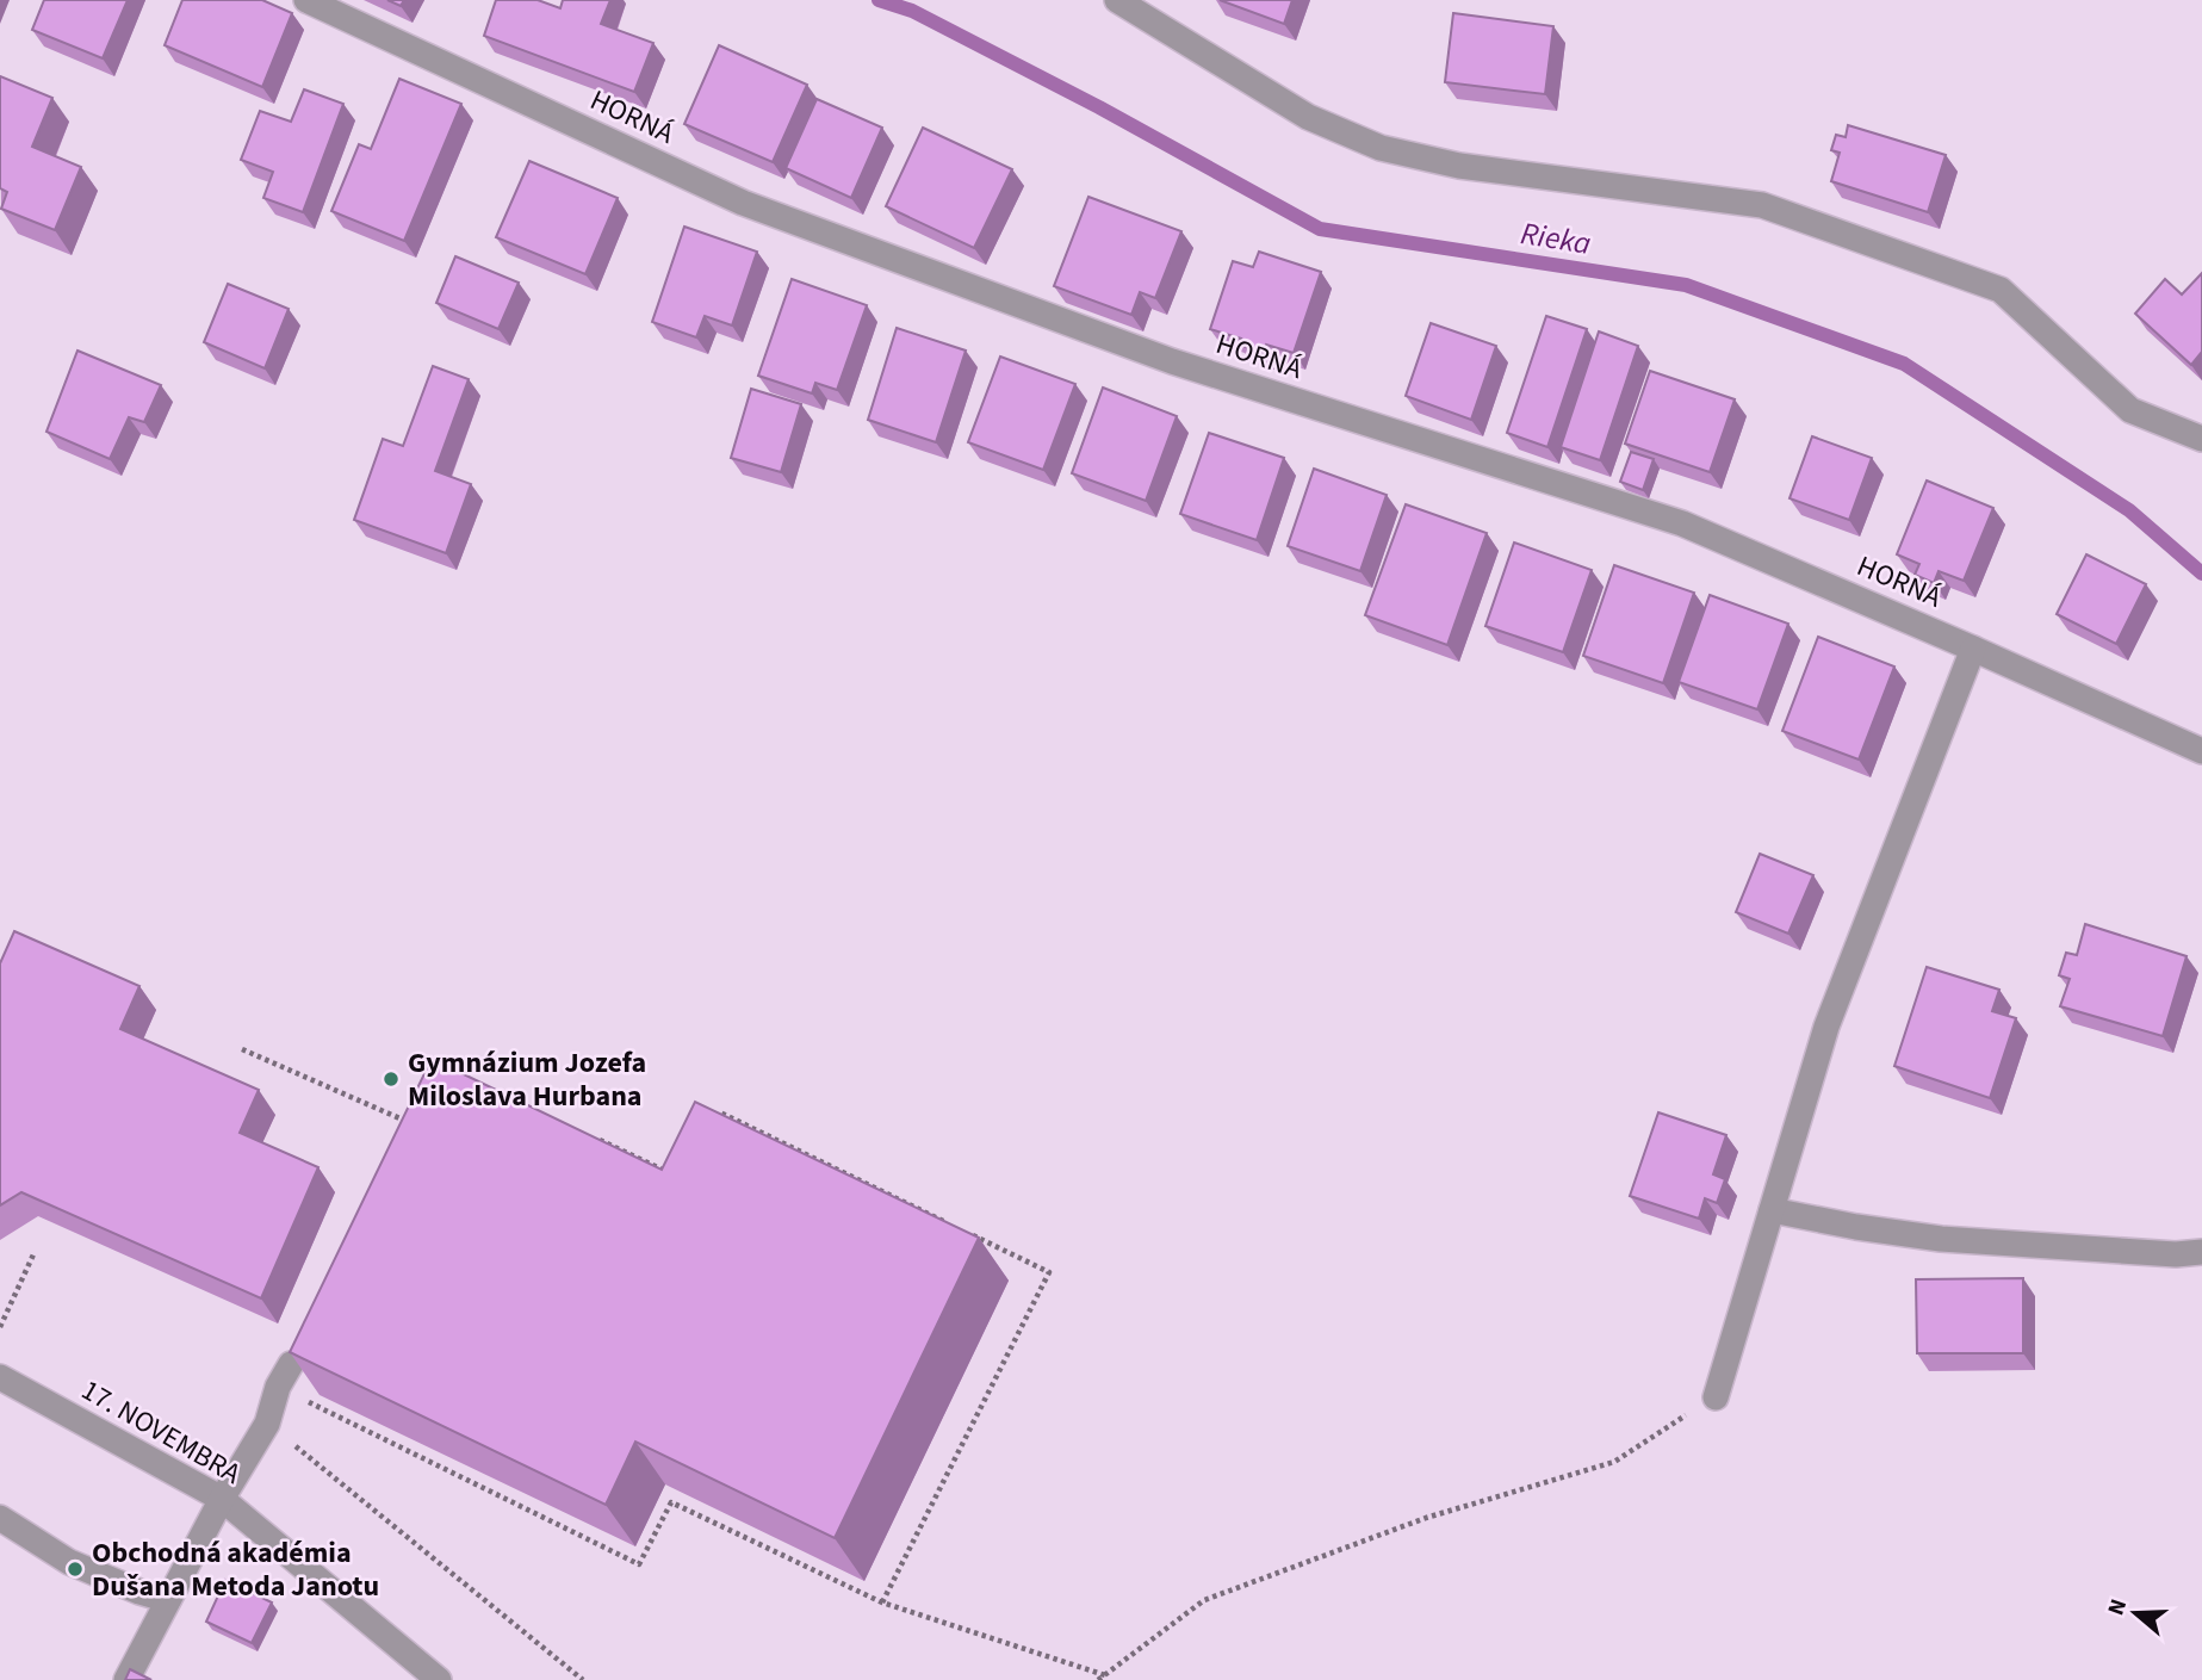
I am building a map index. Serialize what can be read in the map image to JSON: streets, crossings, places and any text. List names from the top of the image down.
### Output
{
  "streets": {
    "street": ["HORNÁ", "17. NOVEMBRA"]
  },
  "water": ["Rieka"],
  "places": ["Gymnázium Jozefa Miloslava Hurbana", "Obchodná akadémia Dušana Metoda Janotu"],
  "north": "left"
}
